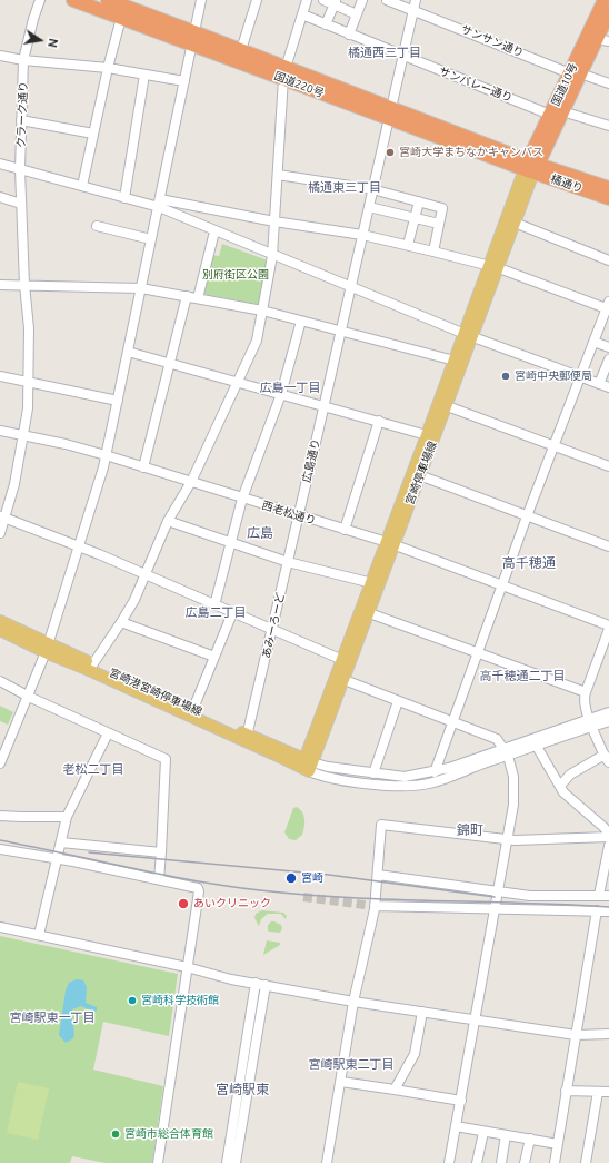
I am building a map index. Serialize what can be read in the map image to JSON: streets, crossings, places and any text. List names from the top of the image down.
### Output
{
  "streets": {
    "highway": ["国道220号", "国道10号", "橘通り"],
    "main road": ["宮崎停車場線", "宮崎港宮崎停車場線"],
    "street": [
      "サンサン通り",
      "サンバレー通り",
      "クラーク通り",
      "広島通り",
      "西老松通り",
      "あみーろーど"
    ]
  },
  "crossings": [
    ["サンサン通り", "国道10号"],
    ["サンサン通り", "広島通り"],
    ["国道220号", "国道10号"],
    ["国道220号", "橘通り"],
    ["国道220号", "広島通り"],
    ["国道220号", "宮崎停車場線"],
    ["サンバレー通り", "国道10号"],
    ["サンバレー通り", "広島通り"],
    ["国道10号", "橘通り"],
    ["国道10号", "宮崎停車場線"],
    ["クラーク通り", "西老松通り"],
    ["橘通り", "宮崎停車場線"],
    ["広島通り", "西老松通り"],
    ["広島通り", "あみーろーど"],
    ["宮崎停車場線", "西老松通り"],
    ["宮崎停車場線", "宮崎港宮崎停車場線"],
    ["西老松通り", "あみーろーど"],
    ["あみーろーど", "宮崎港宮崎停車場線"]
  ],
  "districts": [
    "橘通西三丁目",
    "橘通東三丁目",
    "広島一丁目",
    "広島",
    "高千穂通",
    "広島二丁目",
    "高千穂通二丁目",
    "老松二丁目",
    "錦町",
    "宮崎駅東一丁目",
    "宮崎駅東二丁目",
    "宮崎駅東"
  ],
  "parks": ["別府街区公園"],
  "places": [
    "宮崎大学まちなかキャンパス",
    "宮崎中央郵便局",
    "宮崎",
    "あいクリニック",
    "宮崎科学技術館",
    "宮崎市総合体育館"
  ],
  "north": "right"
}
